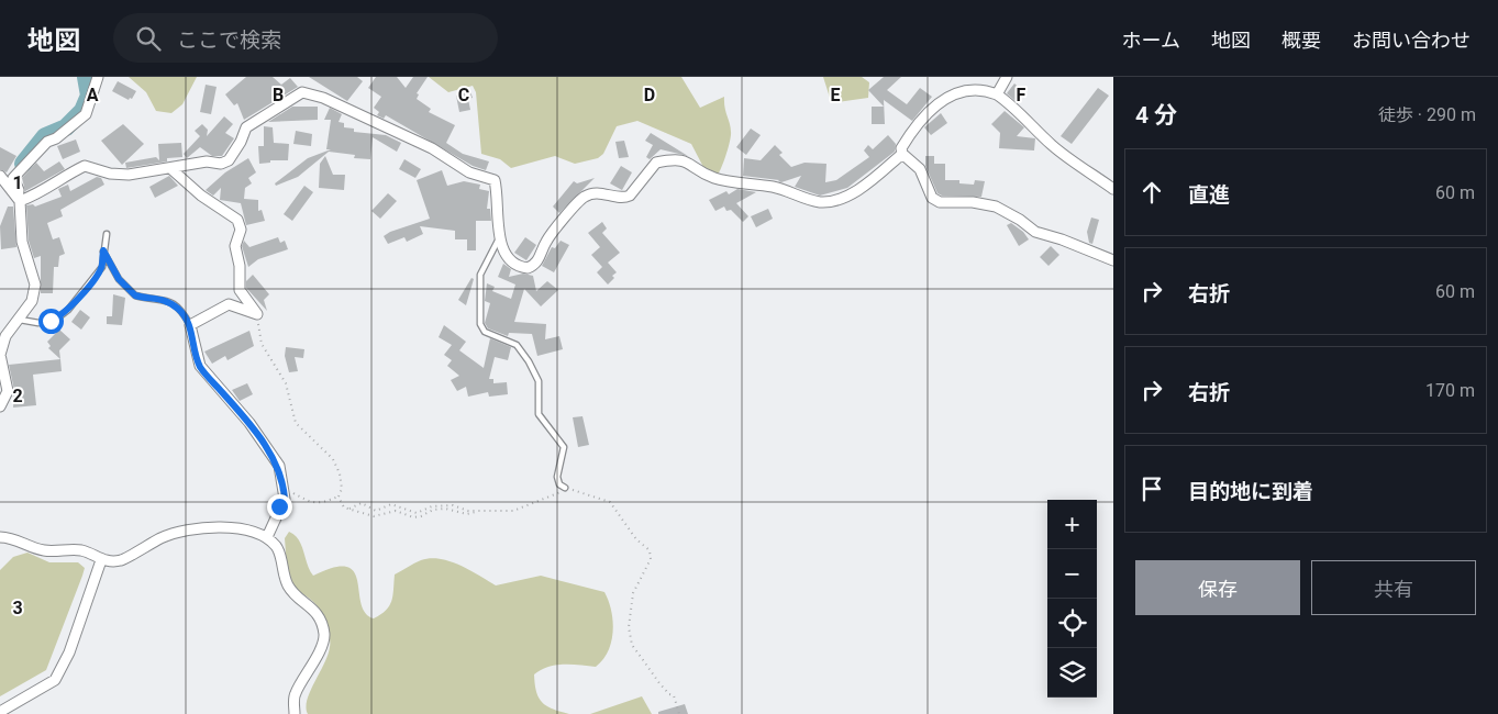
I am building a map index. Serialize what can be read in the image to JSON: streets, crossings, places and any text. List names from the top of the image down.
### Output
{
  "page": {
    "header": "地図",
    "search": "ここで検索",
    "nav": [
      "ホーム",
      "地図",
      "概要",
      "お問い合わせ"
    ],
    "heading": ["4 分", "徒歩 · 290 m"],
    "list": [
      ["直進", "60 m"],
      ["右折", "60 m"],
      ["右折", "170 m"],
      "目的地に到着"
    ],
    "map_buttons": ["+", "−"],
    "buttons": ["保存", "共有"]
  },
  "grid": {
    "columns": [
      "A",
      "B",
      "C",
      "D",
      "E",
      "F"
    ],
    "rows": ["1", "2", "3"]
  }
}
